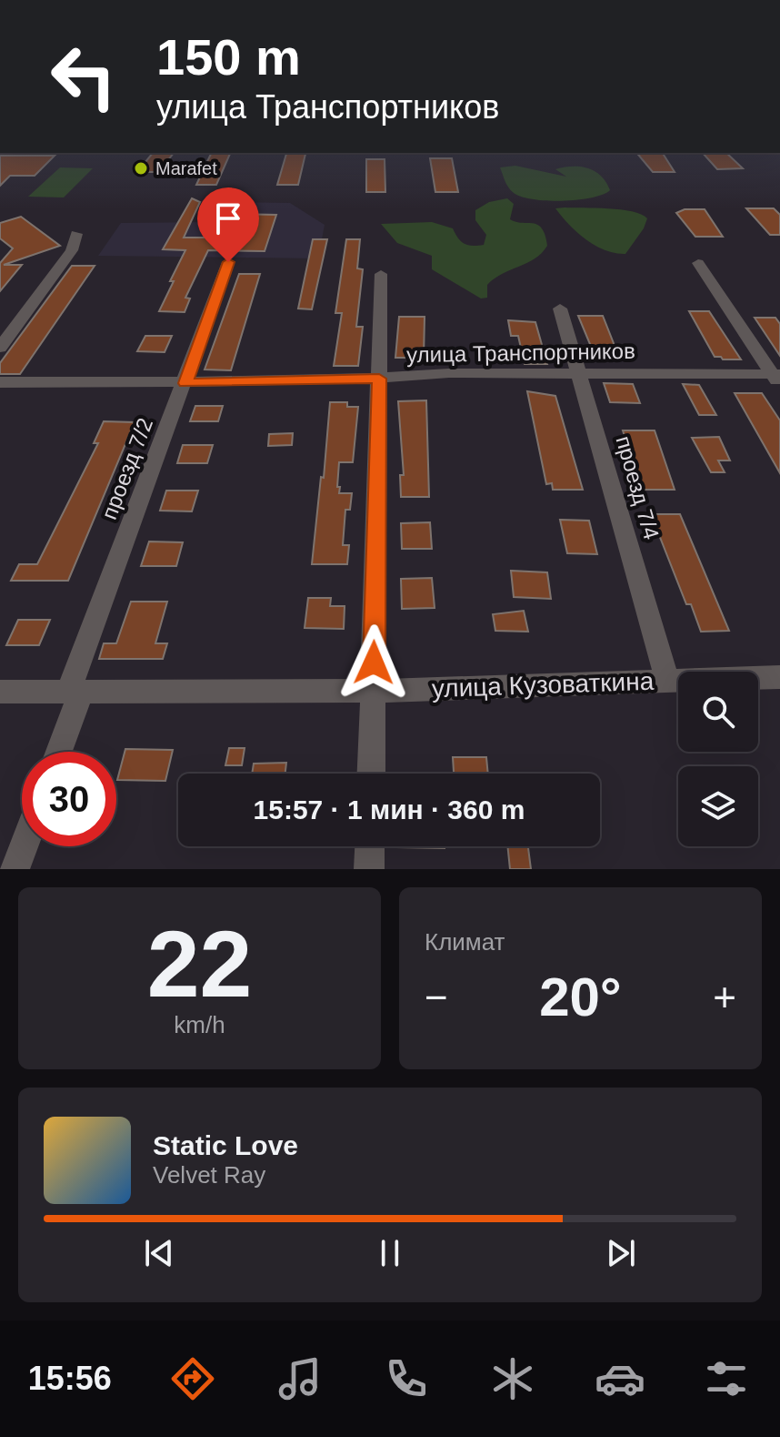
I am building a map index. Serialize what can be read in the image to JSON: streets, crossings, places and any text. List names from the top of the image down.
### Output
{
  "streets": {
    "street": [
      "улица Транспортников",
      "проезд 7/2",
      "проезд 7/4",
      "улица Кузоваткина"
    ]
  },
  "crossings": [
    ["улица Транспортников", "проезд 7/2"],
    ["улица Транспортников", "проезд 7/4"],
    ["проезд 7/2", "улица Кузоваткина"],
    ["проезд 7/4", "улица Кузоваткина"]
  ],
  "places": ["Marafet"],
  "page": {
    "turn": ["150 m", "улица Транспортников"],
    "limit": "30",
    "trip": "15:57 · 1 мин · 360 m",
    "tile": [
      ["22", "km/h"],
      "Климат"
    ],
    "heat": ["−", "20°", "+"],
    "song": ["Static Love", "Velvet Ray"],
    "tabs": "15:56"
  }
}
